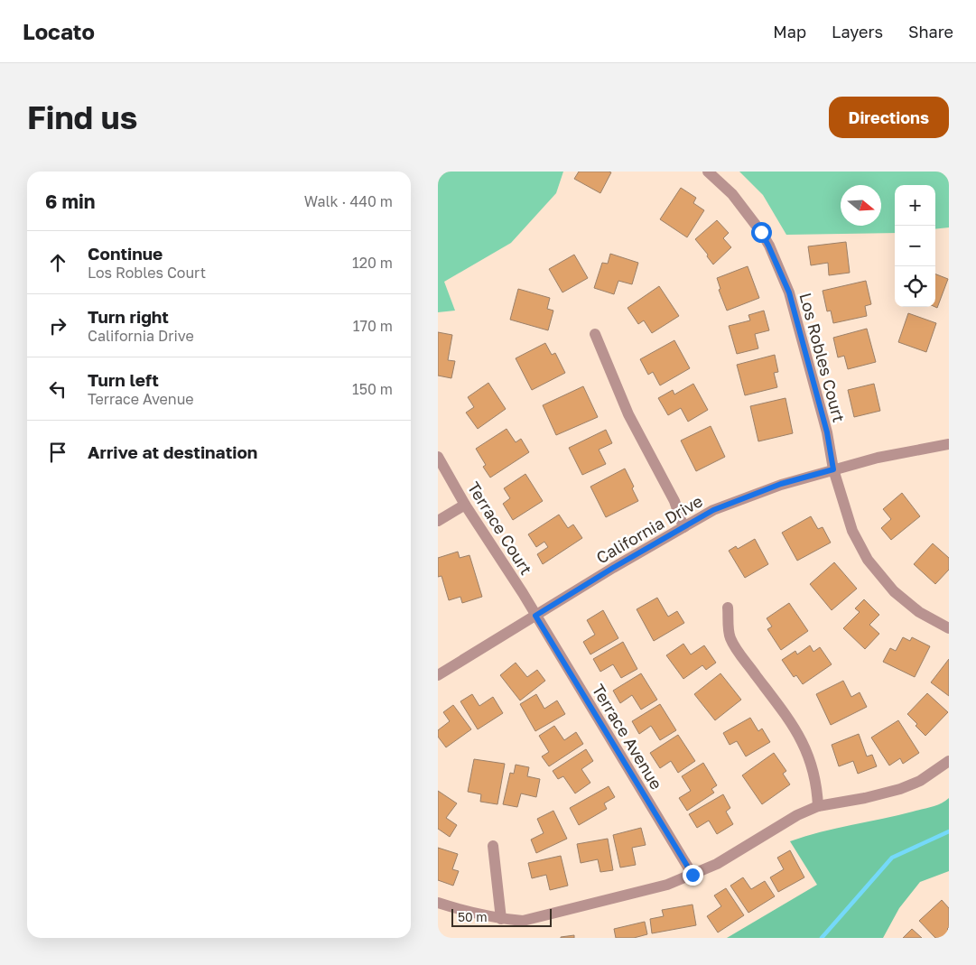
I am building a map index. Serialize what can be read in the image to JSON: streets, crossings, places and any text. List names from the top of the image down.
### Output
{
  "streets": {
    "street": [
      "Los Robles Court",
      "Terrace Court",
      "California Drive",
      "Terrace Avenue"
    ]
  },
  "crossings": [
    ["Los Robles Court", "California Drive"],
    ["Terrace Court", "California Drive"],
    ["Terrace Court", "Terrace Avenue"],
    ["California Drive", "Terrace Avenue"]
  ],
  "scale_bar": "50 m",
  "north": "right",
  "page": {
    "header": "Locato",
    "nav": ["Map", "Layers", "Share"],
    "buttons": "Directions",
    "title": "Find us",
    "heading": ["6 min", "Walk · 440 m"],
    "map_buttons": ["+", "−"],
    "list": [
      ["Continue", "Los Robles Court", "120 m"],
      ["Turn right", "California Drive", "170 m"],
      ["Turn left", "Terrace Avenue", "150 m"],
      "Arrive at destination"
    ],
    "scale": "50 m"
  }
}
